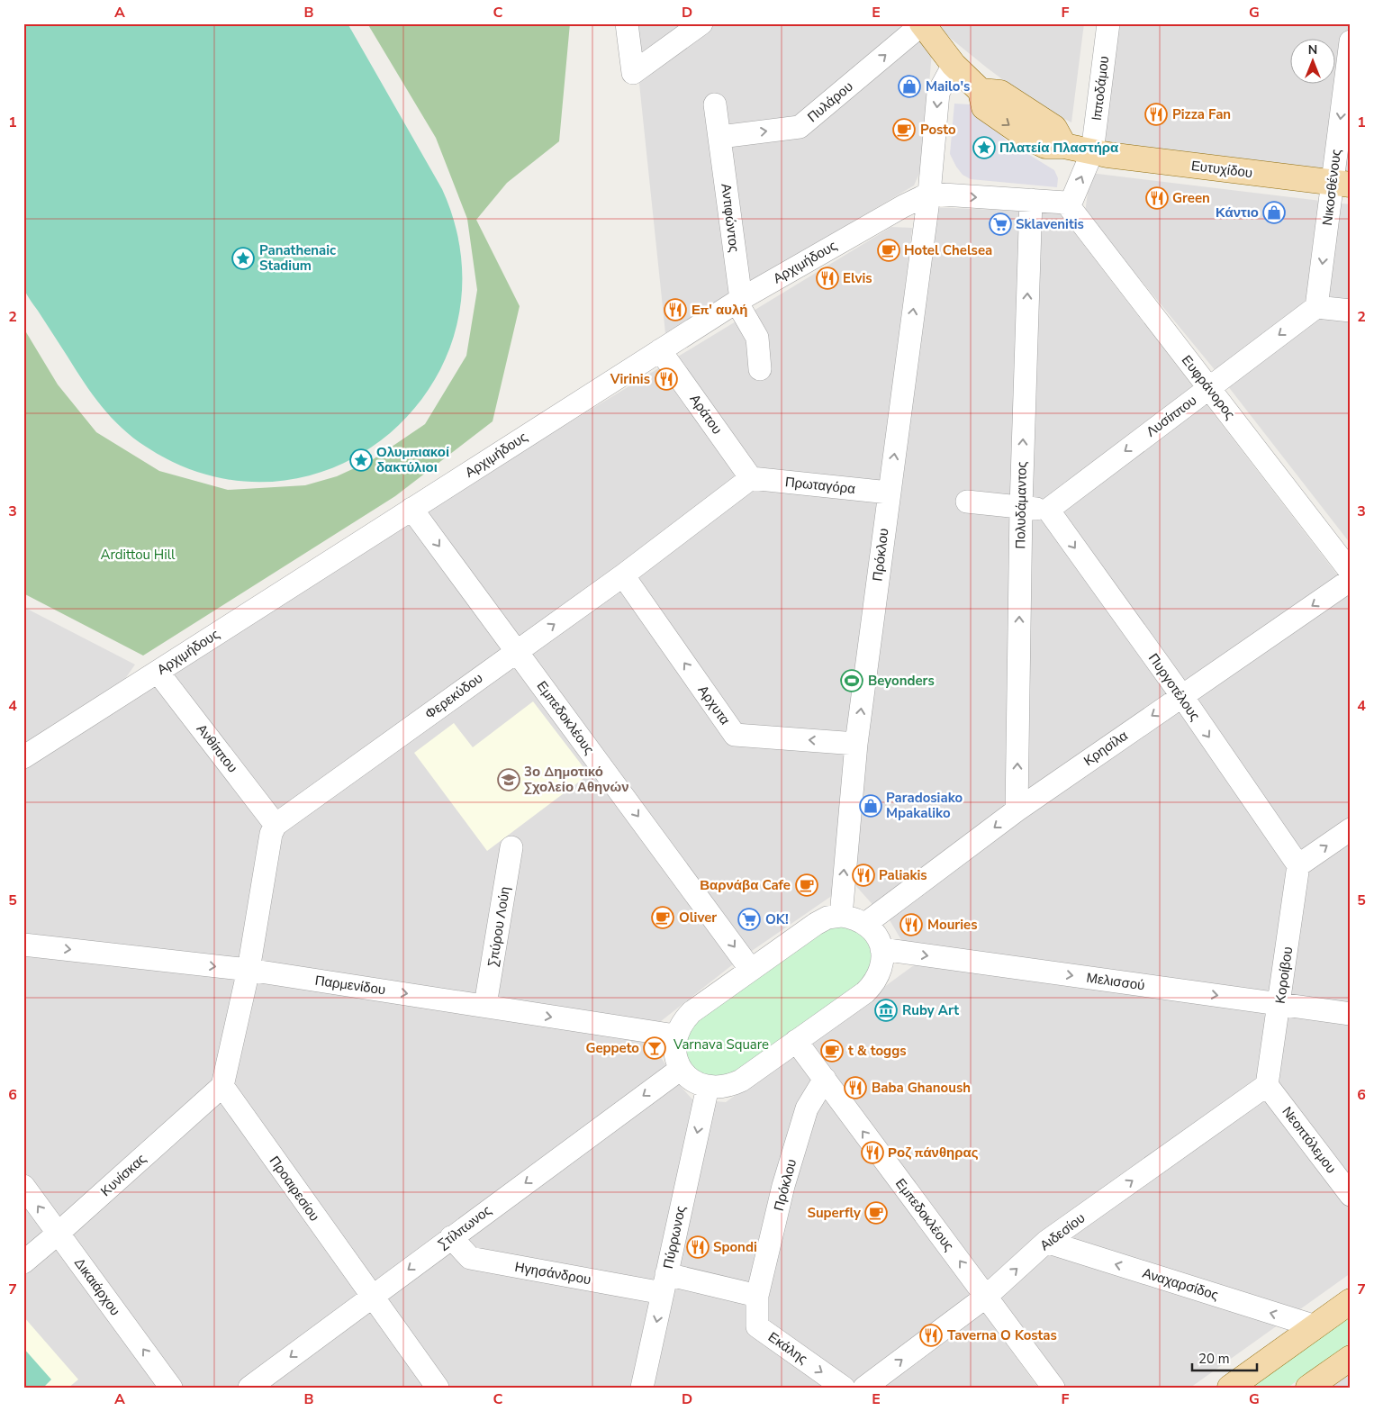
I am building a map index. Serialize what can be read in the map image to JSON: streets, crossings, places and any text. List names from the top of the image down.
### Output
{
  "streets": {
    "main road": ["Ευτυχίδου"],
    "street": [
      "Ιπποδάμου",
      "Πυλάρου",
      "Νικοσθένους",
      "Αντιφώντος",
      "Αρχιμήδους",
      "Ευφράνορος",
      "Αράτου",
      "Λυσίππου",
      "Πρωταγόρα",
      "Πολυδάμαντος",
      "Πρόκλου",
      "Πυργοτέλους",
      "Φερεκύδου",
      "Αρχυτα",
      "Εμπεδοκλέους",
      "Ανθίππου",
      "Κρησίλα",
      "Σπύρου Λούη",
      "Κοροίβου",
      "Μελισσού",
      "Παρμενίδου",
      "Νεοπτόλεμου",
      "Κυνίσκας",
      "Προαιρεσίου",
      "Στίλπωνος",
      "Αιδεσίου",
      "Πύρρωνος",
      "Ηγησάνδρου",
      "Αναχαρσίδος",
      "Δικαιάρχου",
      "Εκάλης"
    ]
  },
  "crossings": [
    ["Ιπποδάμου", "Ευτυχίδου"],
    ["Πυλάρου", "Αντιφώντος"],
    ["Ευτυχίδου", "Νικοσθένους"],
    ["Νικοσθένους", "Λυσίππου"],
    ["Αντιφώντος", "Αρχιμήδους"],
    ["Αρχιμήδους", "Αράτου"],
    ["Αρχιμήδους", "Πρόκλου"],
    ["Αρχιμήδους", "Εμπεδοκλέους"],
    ["Αρχιμήδους", "Ανθίππου"],
    ["Ευφράνορος", "Λυσίππου"],
    ["Αράτου", "Πρωταγόρα"],
    ["Αράτου", "Φερεκύδου"],
    ["Λυσίππου", "Πυργοτέλους"],
    ["Πρωταγόρα", "Πρόκλου"],
    ["Πρωταγόρα", "Φερεκύδου"],
    ["Πολυδάμαντος", "Κρησίλα"],
    ["Πρόκλου", "Αρχυτα"],
    ["Πρόκλου", "Εμπεδοκλέους"],
    ["Πρόκλου", "Ηγησάνδρου"],
    ["Πρόκλου", "Εκάλης"],
    ["Πυργοτέλους", "Κρησίλα"],
    ["Πυργοτέλους", "Κοροίβου"],
    ["Φερεκύδου", "Αρχυτα"],
    ["Φερεκύδου", "Εμπεδοκλέους"],
    ["Φερεκύδου", "Ανθίππου"],
    ["Εμπεδοκλέους", "Αιδεσίου"],
    ["Σπύρου Λούη", "Παρμενίδου"],
    ["Κοροίβου", "Μελισσού"],
    ["Κοροίβου", "Νεοπτόλεμου"],
    ["Κοροίβου", "Αιδεσίου"],
    ["Νεοπτόλεμου", "Αιδεσίου"],
    ["Κυνίσκας", "Προαιρεσίου"],
    ["Κυνίσκας", "Δικαιάρχου"],
    ["Προαιρεσίου", "Στίλπωνος"],
    ["Στίλπωνος", "Ηγησάνδρου"],
    ["Αιδεσίου", "Αναχαρσίδος"],
    ["Πύρρωνος", "Ηγησάνδρου"],
    ["Ηγησάνδρου", "Εκάλης"]
  ],
  "one_way": [
    "Πυλάρου",
    "Νικοσθένους",
    "Λυσίππου",
    "Πολυδάμαντος",
    "Πρόκλου",
    "Πυργοτέλους",
    "Αρχυτα",
    "Κρησίλα",
    "Μελισσού",
    "Παρμενίδου",
    "Στίλπωνος",
    "Αιδεσίου",
    "Πύρρωνος",
    "Αναχαρσίδος",
    "Δικαιάρχου",
    "Εκάλης"
  ],
  "parks": ["Ardittou Hill", "Varnava Square"],
  "places": {
    "shop": ["Mailo's", "Κάντιο", "Paradosiako Mpakaliko"],
    "restaurant": [
      "Pizza Fan",
      "Green",
      "Elvis",
      "Επ' αυλή",
      "Virinis",
      "Paliakis",
      "Mouries",
      "Baba Ghanoush",
      "Ροζ πάνθηρας",
      "Spondi",
      "Taverna O Kostas"
    ],
    "cafe": [
      "Posto",
      "Hotel Chelsea",
      "Βαρνάβα Cafe",
      "Oliver",
      "t & toggs",
      "Superfly"
    ],
    "place": ["Πλατεία Πλαστήρα", "Panathenaic Stadium", "Ολυμπιακοί δακτύλιοι"],
    "supermarket": ["Sklavenitis", "OK!"],
    "sports": ["Beyonders"],
    "school or university": ["3ο Δημοτικό Σχολείο Αθηνών"],
    "museum": ["Ruby Art"],
    "bar": ["Geppeto"]
  },
  "scale_bar": "20 m",
  "north": "top",
  "grid": {
    "columns": [
      "A",
      "B",
      "C",
      "D",
      "E",
      "F",
      "G"
    ],
    "rows": [
      "1",
      "2",
      "3",
      "4",
      "5",
      "6",
      "7"
    ]
  }
}
